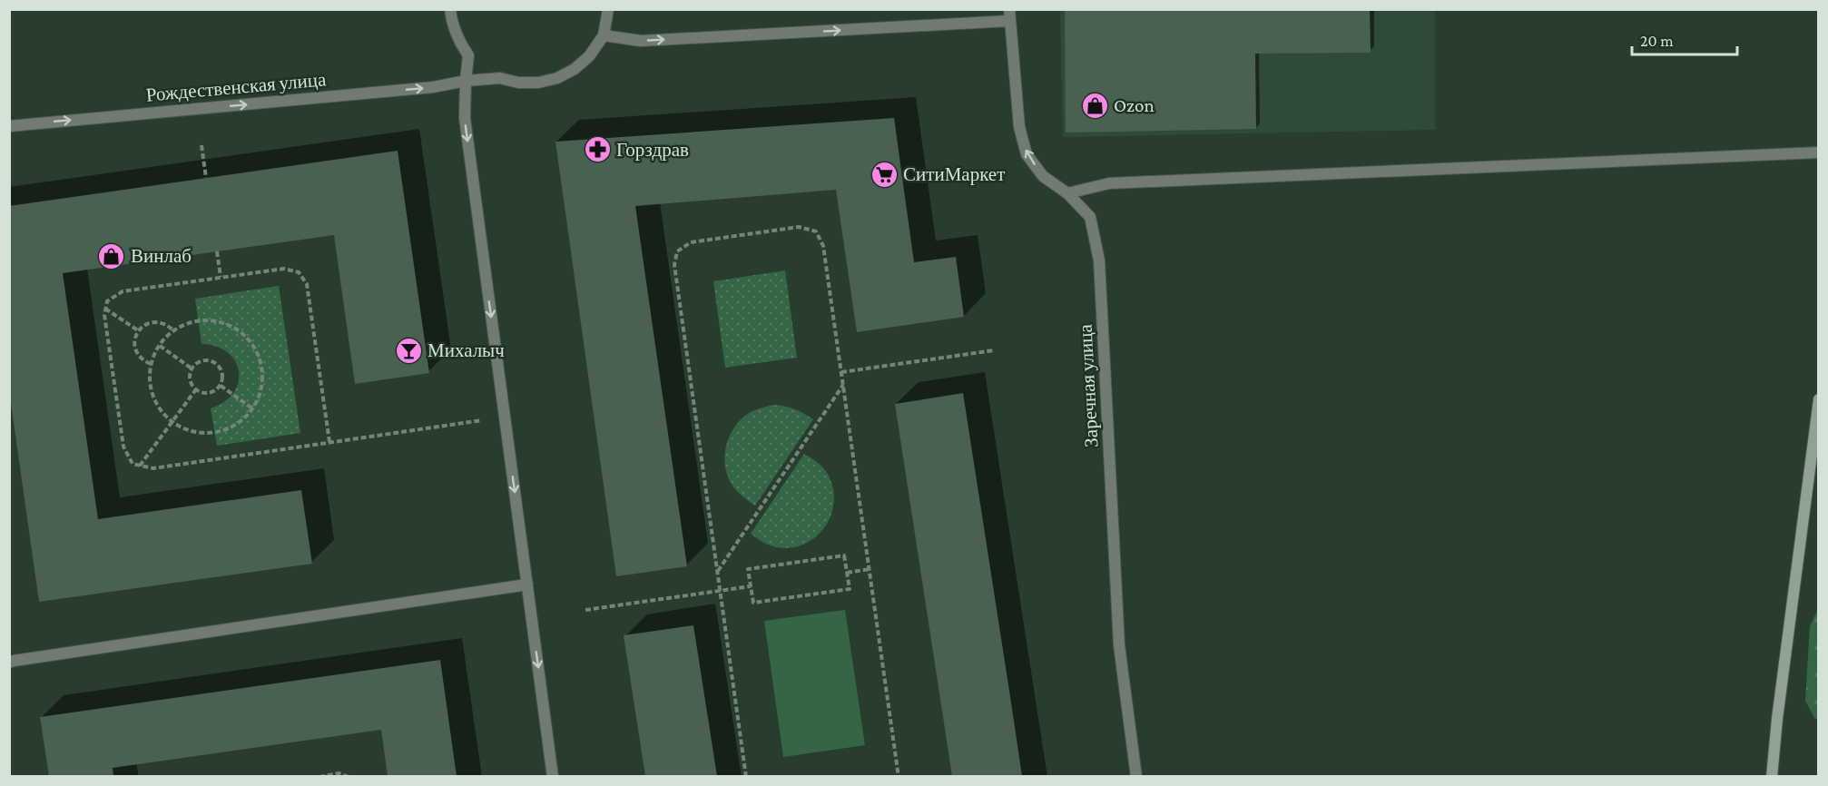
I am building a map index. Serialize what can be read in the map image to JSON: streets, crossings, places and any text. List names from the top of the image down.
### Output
{
  "streets": {
    "street": ["Рождественская улица", "Заречная улица"]
  },
  "one_way": ["Рождественская улица"],
  "places": {
    "shop": ["Ozon", "Винлаб"],
    "pharmacy": ["Горздрав"],
    "supermarket": ["СитиМаркет"],
    "bar": ["Михалыч"]
  },
  "scale_bar": "20 m"
}
